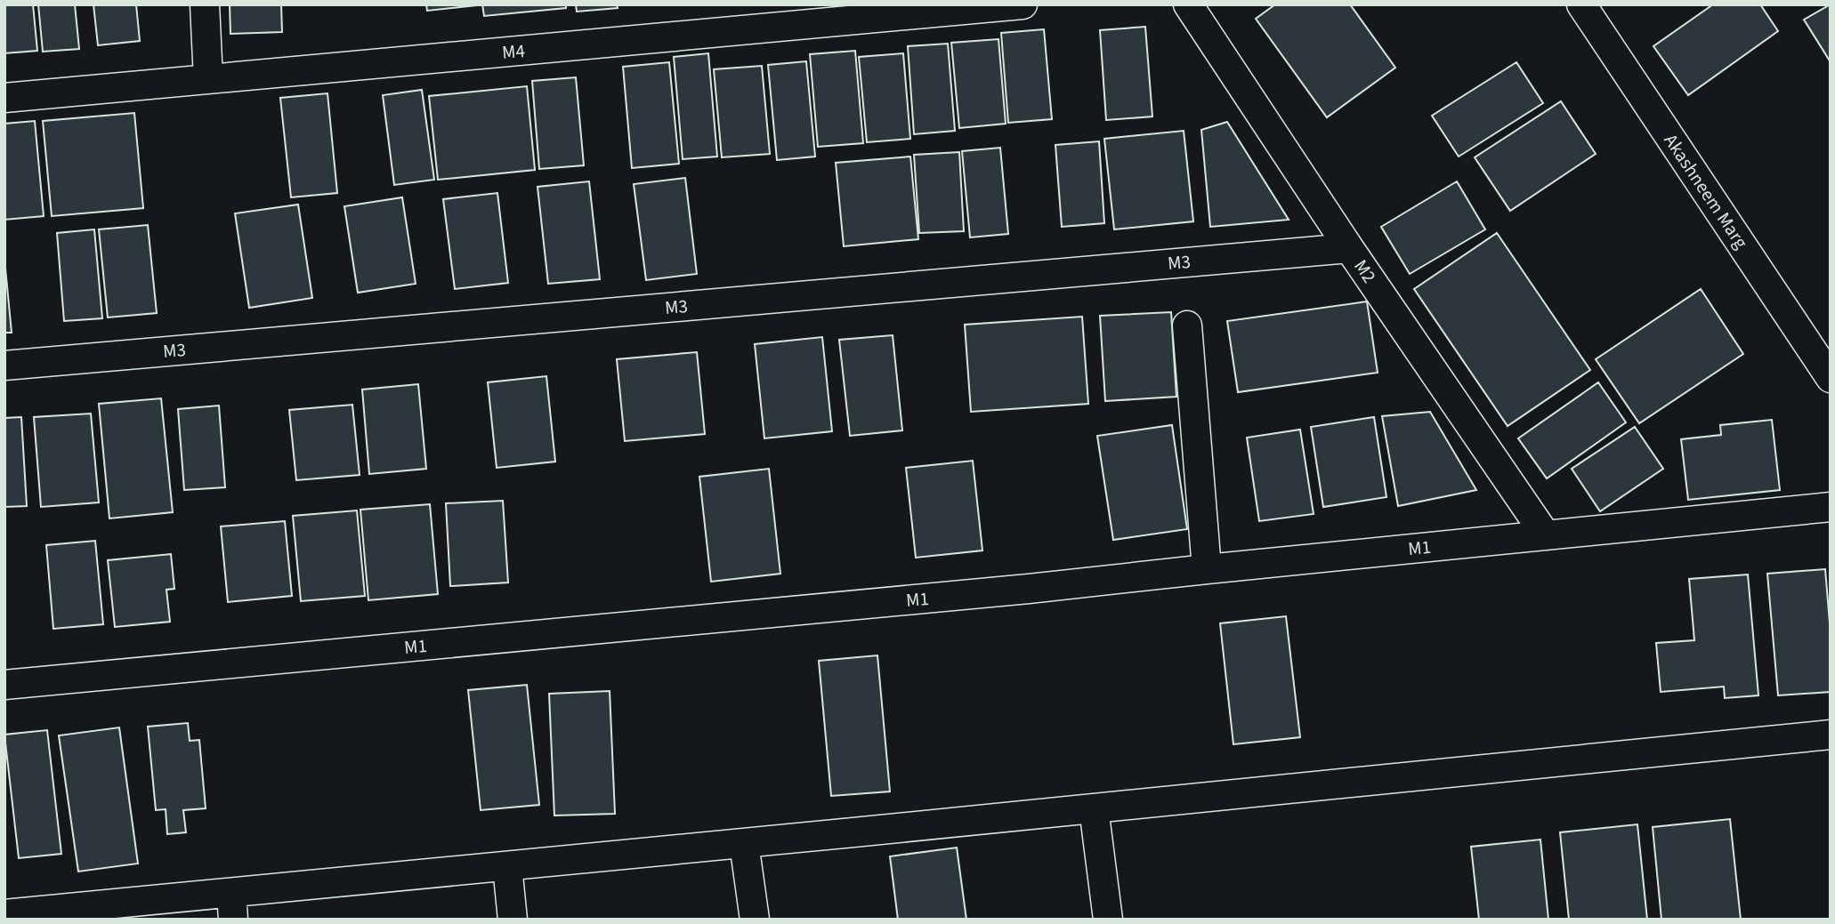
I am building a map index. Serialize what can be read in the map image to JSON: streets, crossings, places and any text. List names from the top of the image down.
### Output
{
  "streets": {
    "street": [
      "M4",
      "Akashneem Marg",
      "M3",
      "M2",
      "M1"
    ]
  },
  "crossings": [
    ["M3", "M2"],
    ["M2", "M1"]
  ]
}
